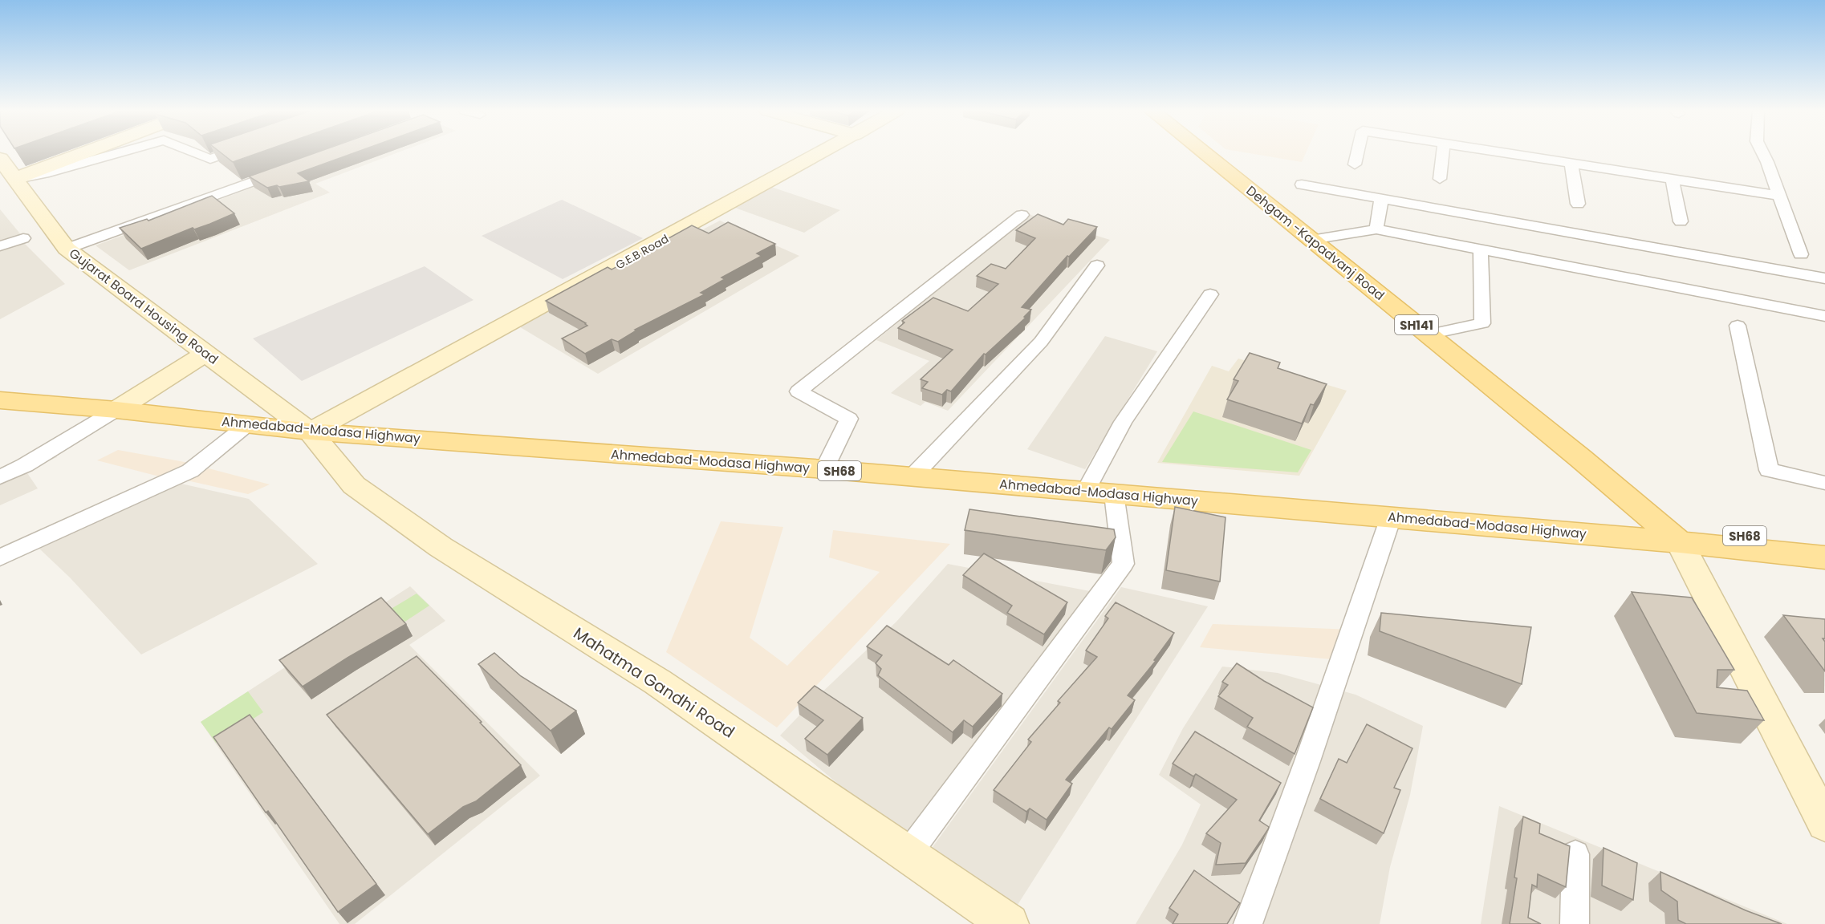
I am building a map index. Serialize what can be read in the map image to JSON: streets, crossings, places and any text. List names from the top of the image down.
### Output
{
  "streets": {
    "main road": [
      "Dehgam -Kapadvanj Road",
      "SH141",
      "Ahmedabad-Modasa Highway",
      "SH68"
    ],
    "street": ["G.E.B Road", "Gujarat Board Housing Road", "Mahatma Gandhi Road"]
  },
  "crossings": [
    ["Dehgam -Kapadvanj Road", "Ahmedabad-Modasa Highway"],
    ["Dehgam -Kapadvanj Road", "SH68"],
    ["G.E.B Road", "Gujarat Board Housing Road"],
    ["G.E.B Road", "Ahmedabad-Modasa Highway"],
    ["G.E.B Road", "Mahatma Gandhi Road"],
    ["Gujarat Board Housing Road", "Ahmedabad-Modasa Highway"],
    ["Gujarat Board Housing Road", "Mahatma Gandhi Road"],
    ["Ahmedabad-Modasa Highway", "SH68"],
    ["Ahmedabad-Modasa Highway", "Mahatma Gandhi Road"]
  ]
}
